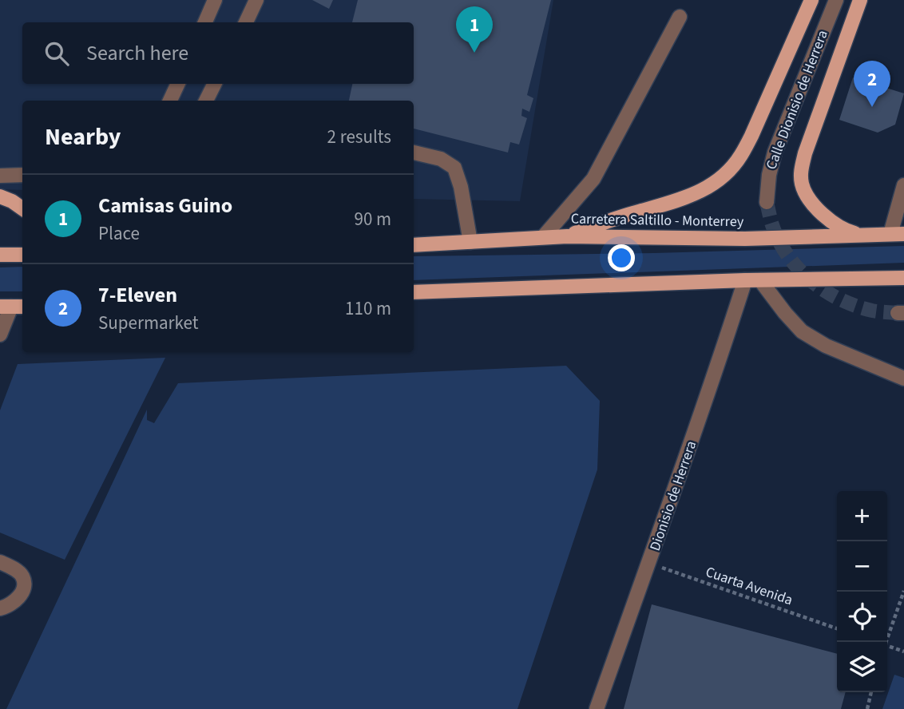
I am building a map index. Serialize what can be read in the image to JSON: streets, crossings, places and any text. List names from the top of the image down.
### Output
{
  "streets": {
    "main road": ["Carretera Saltillo - Monterrey"],
    "street": ["Calle Dionisio de Herrera", "Dionisio de Herrera"],
    "path": ["Cuarta Avenida"]
  },
  "crossings": [
    ["Dionisio de Herrera", "Cuarta Avenida"]
  ],
  "page": {
    "pins": ["1", "2"],
    "search": "Search here",
    "heading": ["Nearby", "2 results"],
    "list": [
      {
        "mark": "1",
        "name": "Camisas Guino",
        "note": "Place",
        "value": "90 m"
      },
      {
        "mark": "2",
        "name": "7-Eleven",
        "note": "Supermarket",
        "value": "110 m"
      }
    ],
    "map_buttons": ["+", "−"]
  }
}
